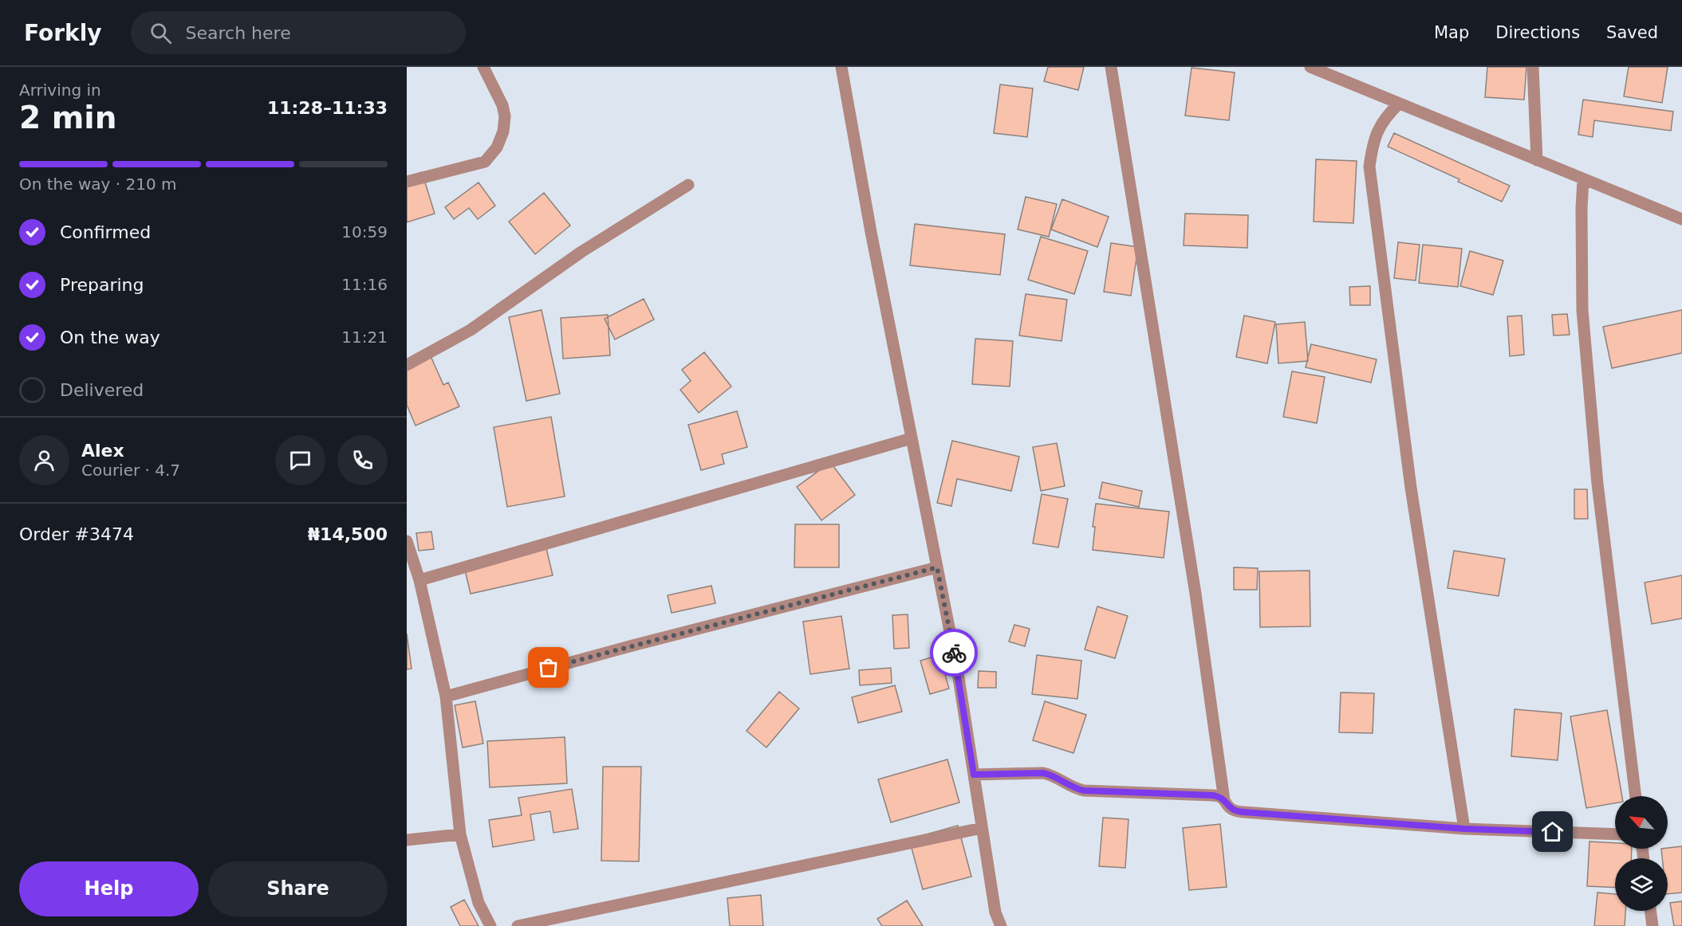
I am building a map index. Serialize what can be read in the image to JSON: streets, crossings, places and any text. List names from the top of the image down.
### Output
{
  "north": "top left",
  "page": {
    "header": "Forkly",
    "search": "Search here",
    "nav": ["Map", "Directions", "Saved"],
    "heading": ["2 min", "Arriving in", "11:28–11:33"],
    "panel": [
      "Alex",
      "Courier · 4.7",
      "Order #3474",
      "₦14,500"
    ],
    "bar": "On the way · 210 m",
    "list": [
      ["Confirmed", "10:59"],
      ["Preparing", "11:16"],
      ["On the way", "11:21"],
      "Delivered"
    ],
    "buttons": ["Help", "Share"]
  }
}
